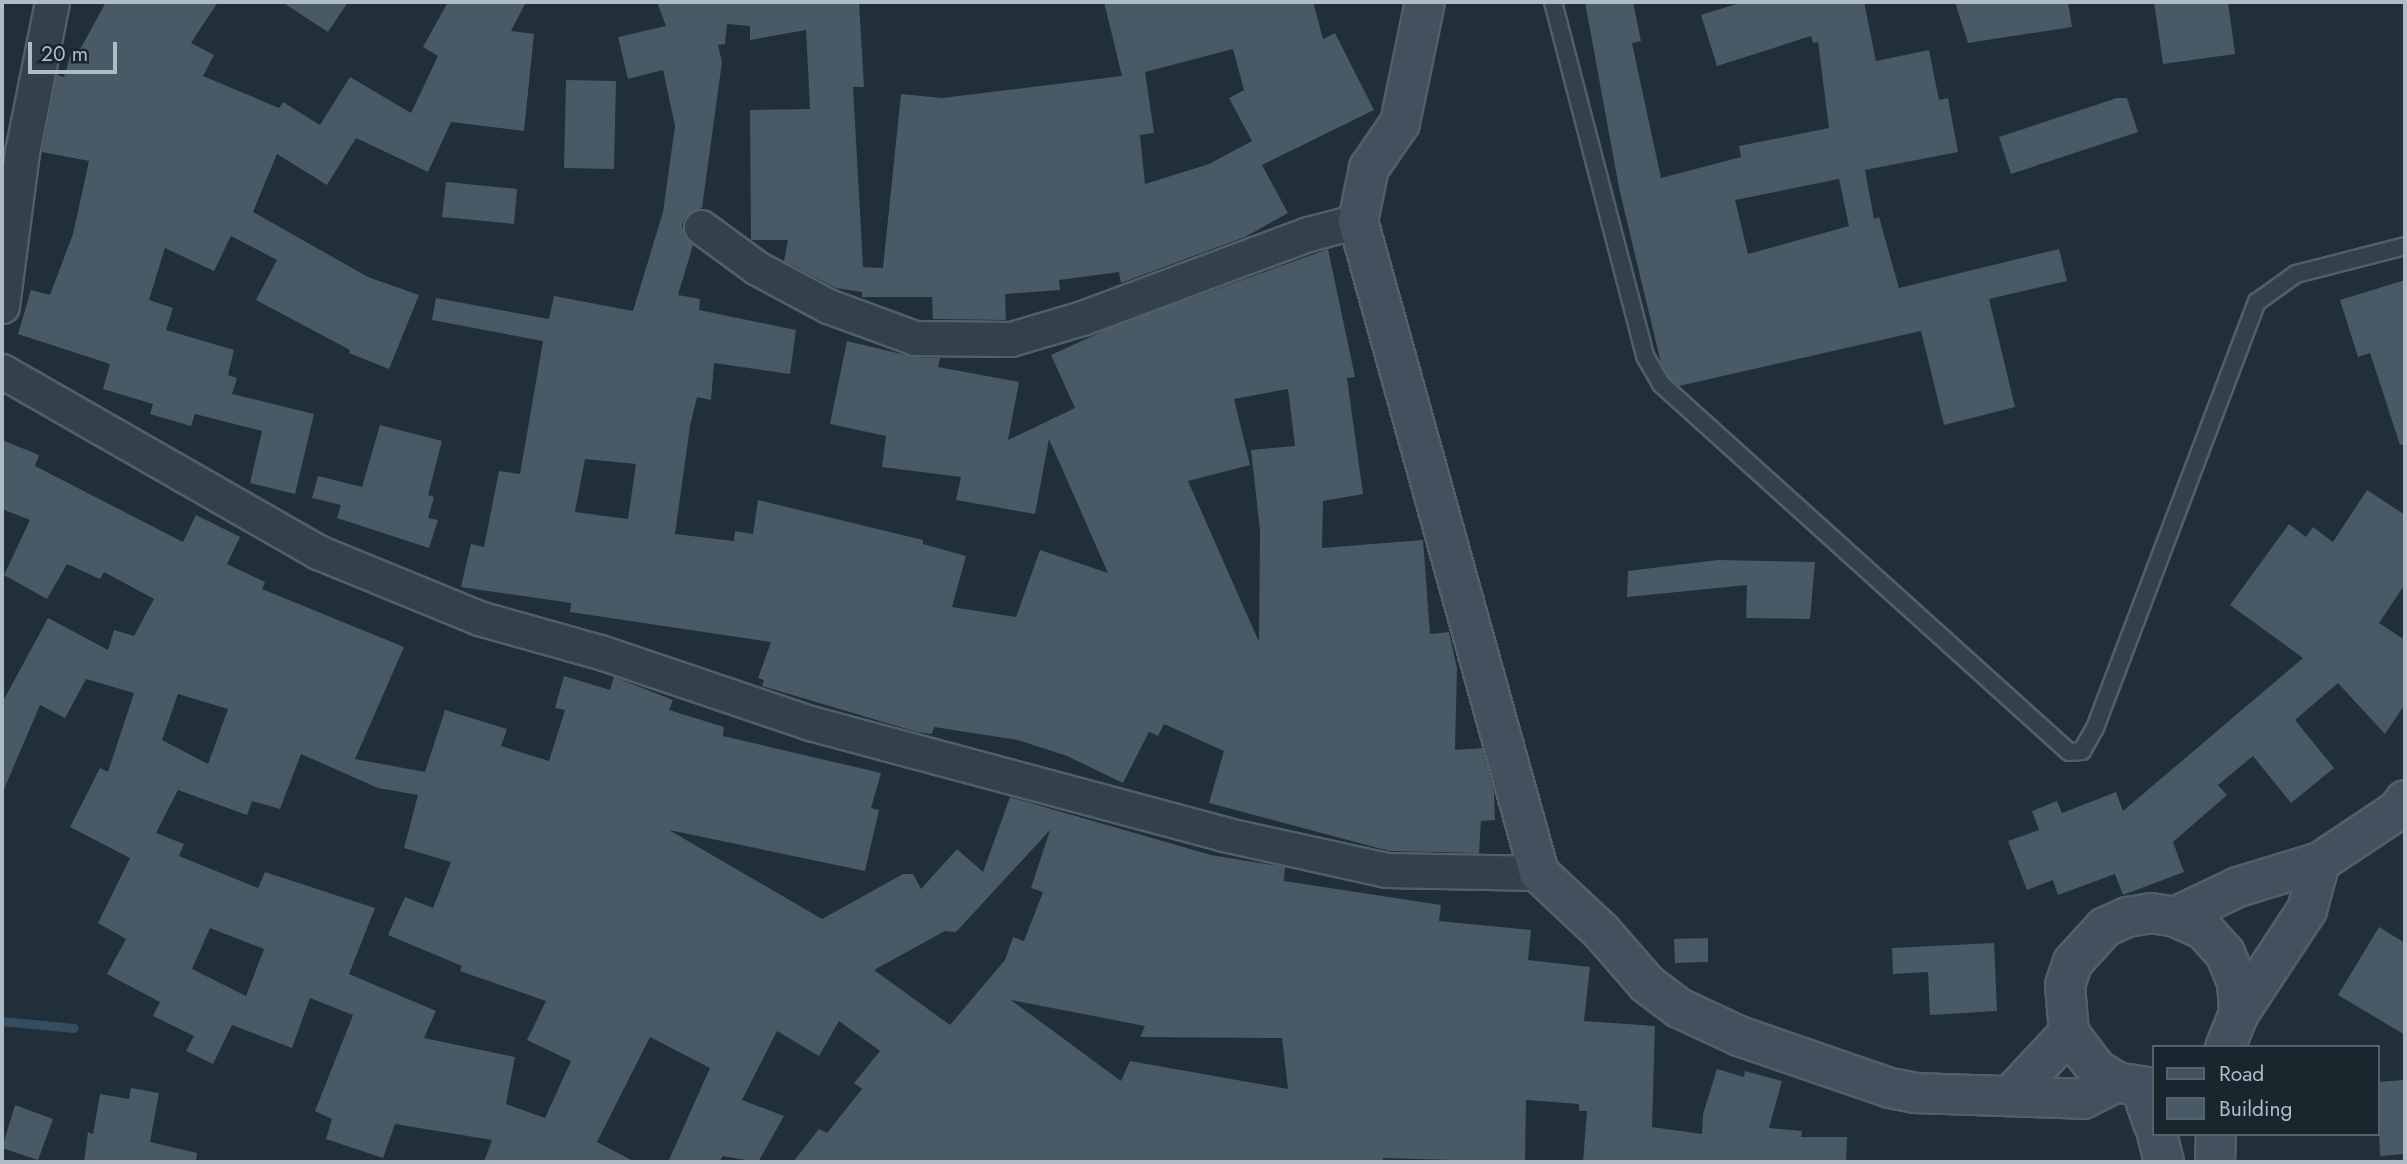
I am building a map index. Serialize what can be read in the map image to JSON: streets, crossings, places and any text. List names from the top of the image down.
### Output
{
  "legend": ["Road", "Building"],
  "scale_bar": "20 m"
}
